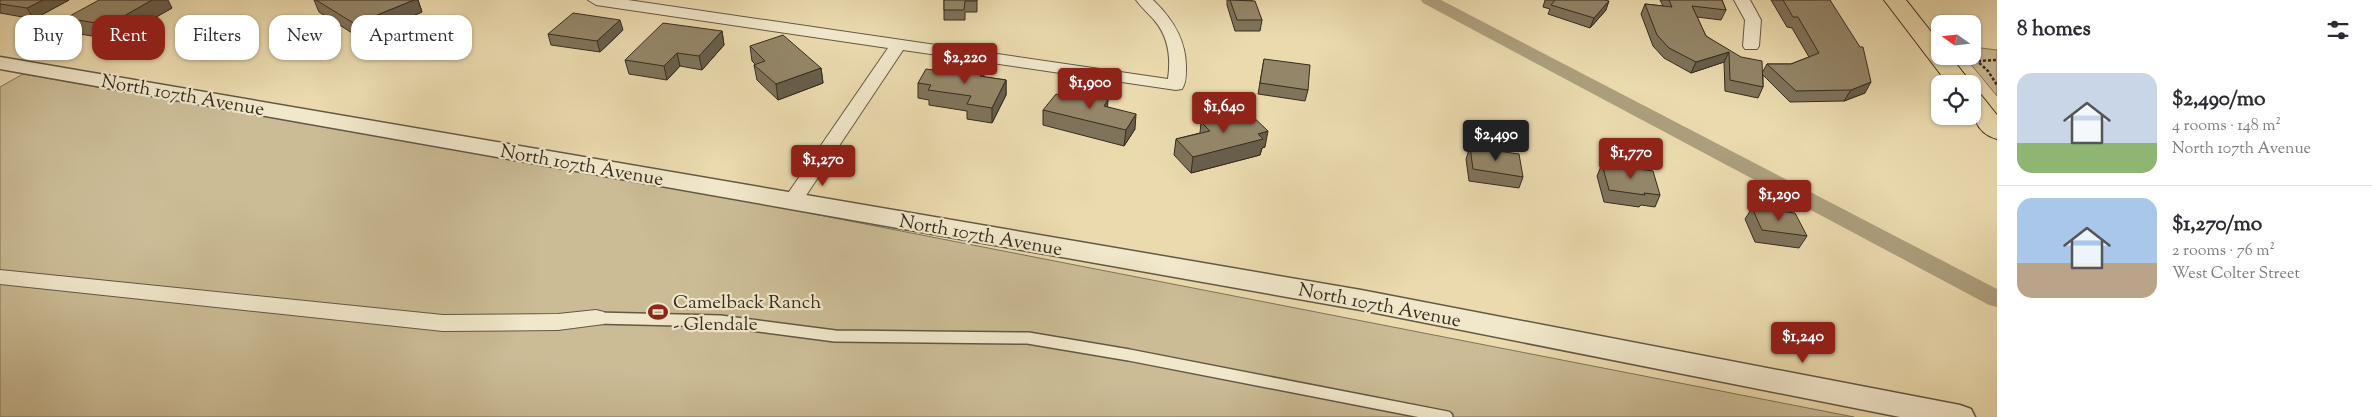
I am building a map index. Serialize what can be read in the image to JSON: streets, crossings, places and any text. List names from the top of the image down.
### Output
{
  "streets": {
    "street": ["North 107th Avenue"]
  },
  "places": {
    "sports": ["Camelback Ranch - Glendale"]
  },
  "north": "left",
  "page": {
    "heading": "8 homes",
    "chip": [
      "Buy",
      "Rent",
      "Filters",
      "New",
      "Apartment"
    ],
    "price": [
      "$2,220",
      "$1,900",
      "$1,640",
      "$2,490",
      "$1,770",
      "$1,270",
      "$1,290",
      "$1,240"
    ],
    "list": [
      {
        "name": "$2,490/mo",
        "note": "4 rooms · 148 m² · North 107th Avenue"
      },
      {
        "name": "$1,270/mo",
        "note": "2 rooms · 76 m² · West Colter Street"
      }
    ]
  }
}
